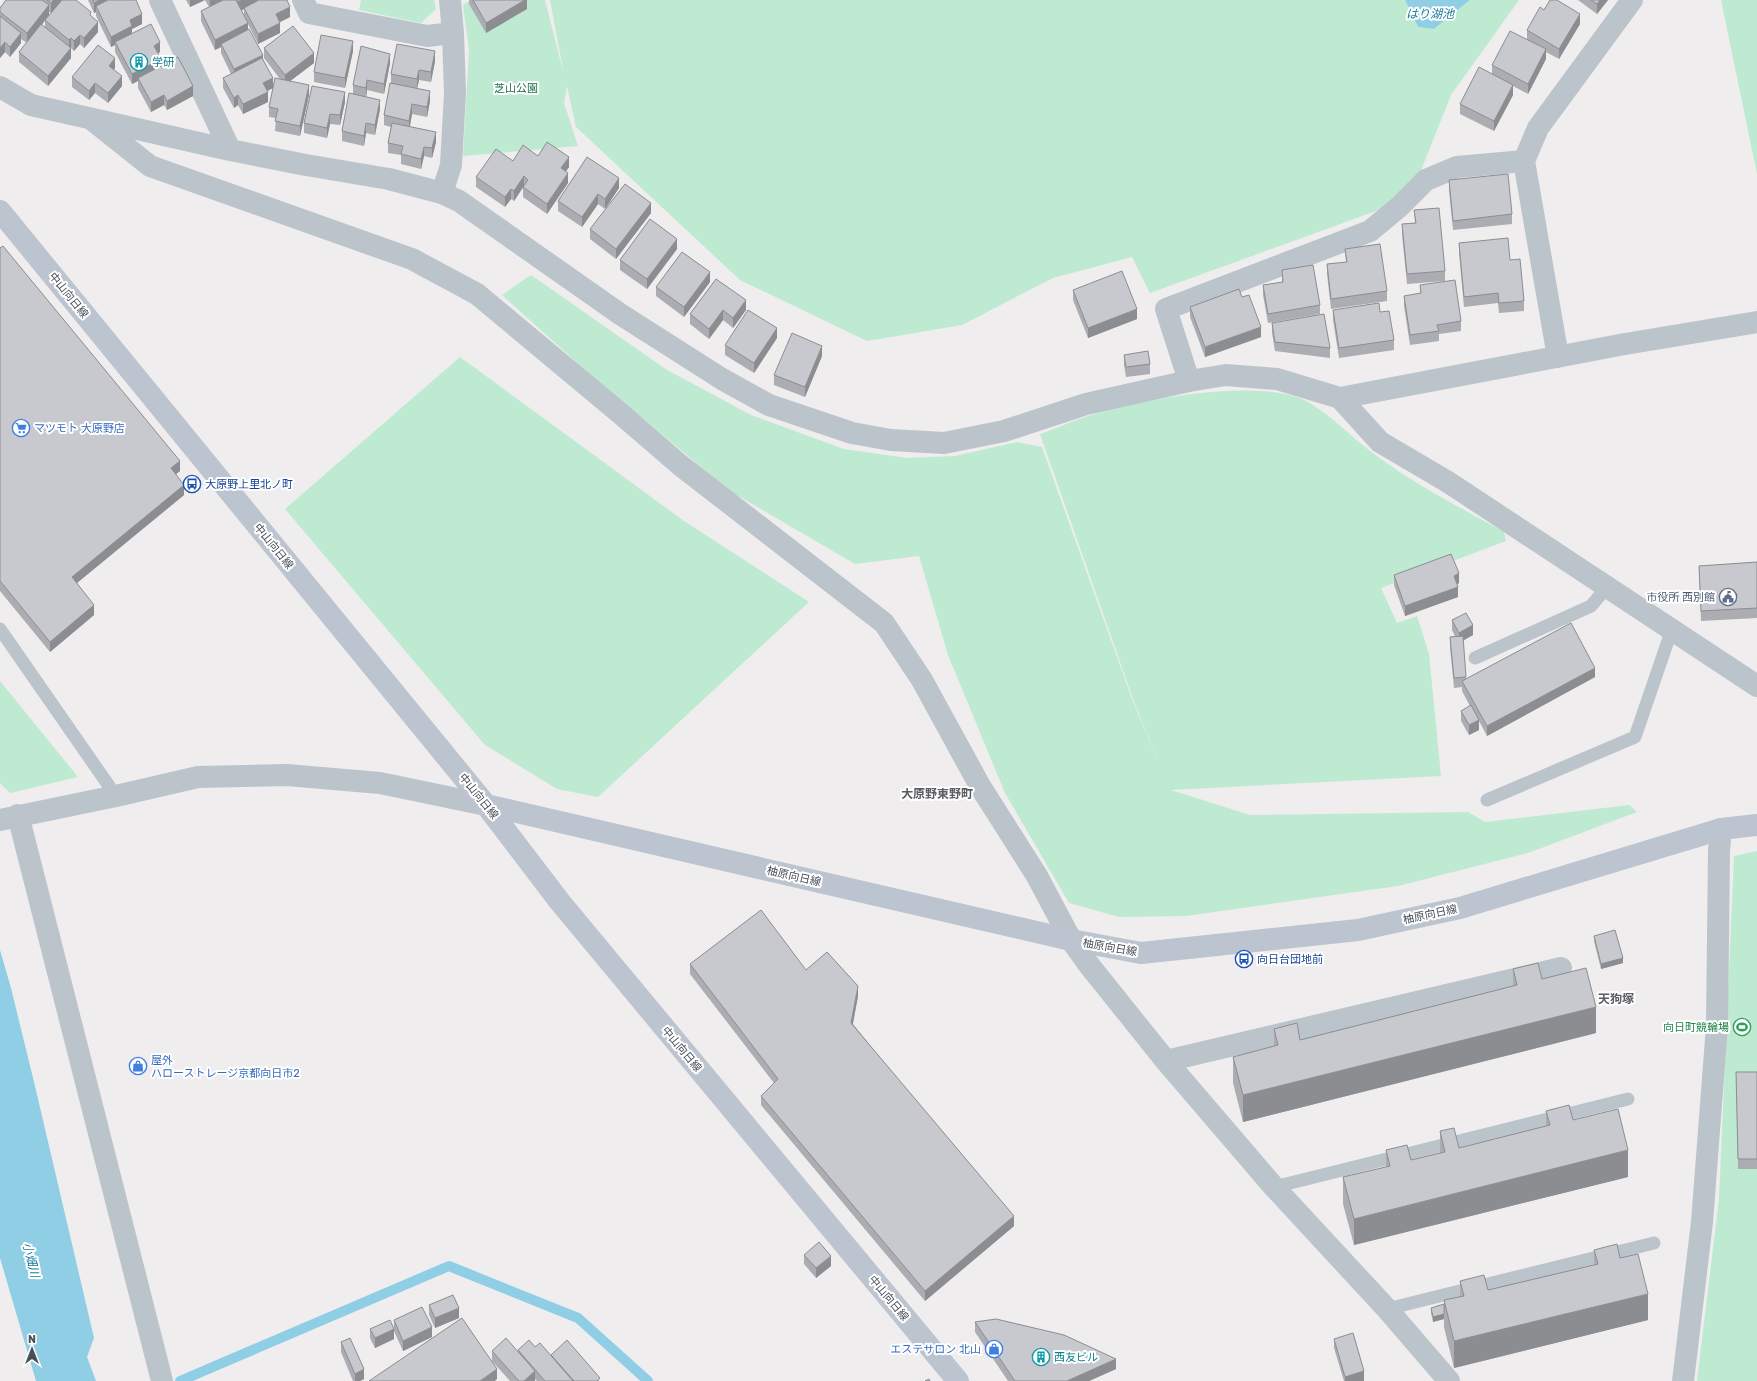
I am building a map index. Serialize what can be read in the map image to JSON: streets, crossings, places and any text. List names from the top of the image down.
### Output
{
  "streets": {
    "main road": ["中山向日線", "柚原向日線"]
  },
  "crossings": [
    ["中山向日線", "柚原向日線"]
  ],
  "districts": ["大原野東野町", "天狗塚"],
  "water": ["はり湖池", "小畑川"],
  "parks": ["芝山公園"],
  "places": {
    "building": ["学研", "西友ビル"],
    "supermarket": ["マツモト 大原野店"],
    "bus stop": ["大原野上里北ノ町", "向日台団地前"],
    "public building": ["市役所 西別館"],
    "sports": ["向日町競輪場"],
    "shop": ["屋外 ハローストレージ京都向日市2", "エステサロン 北山"]
  },
  "north": "top"
}
